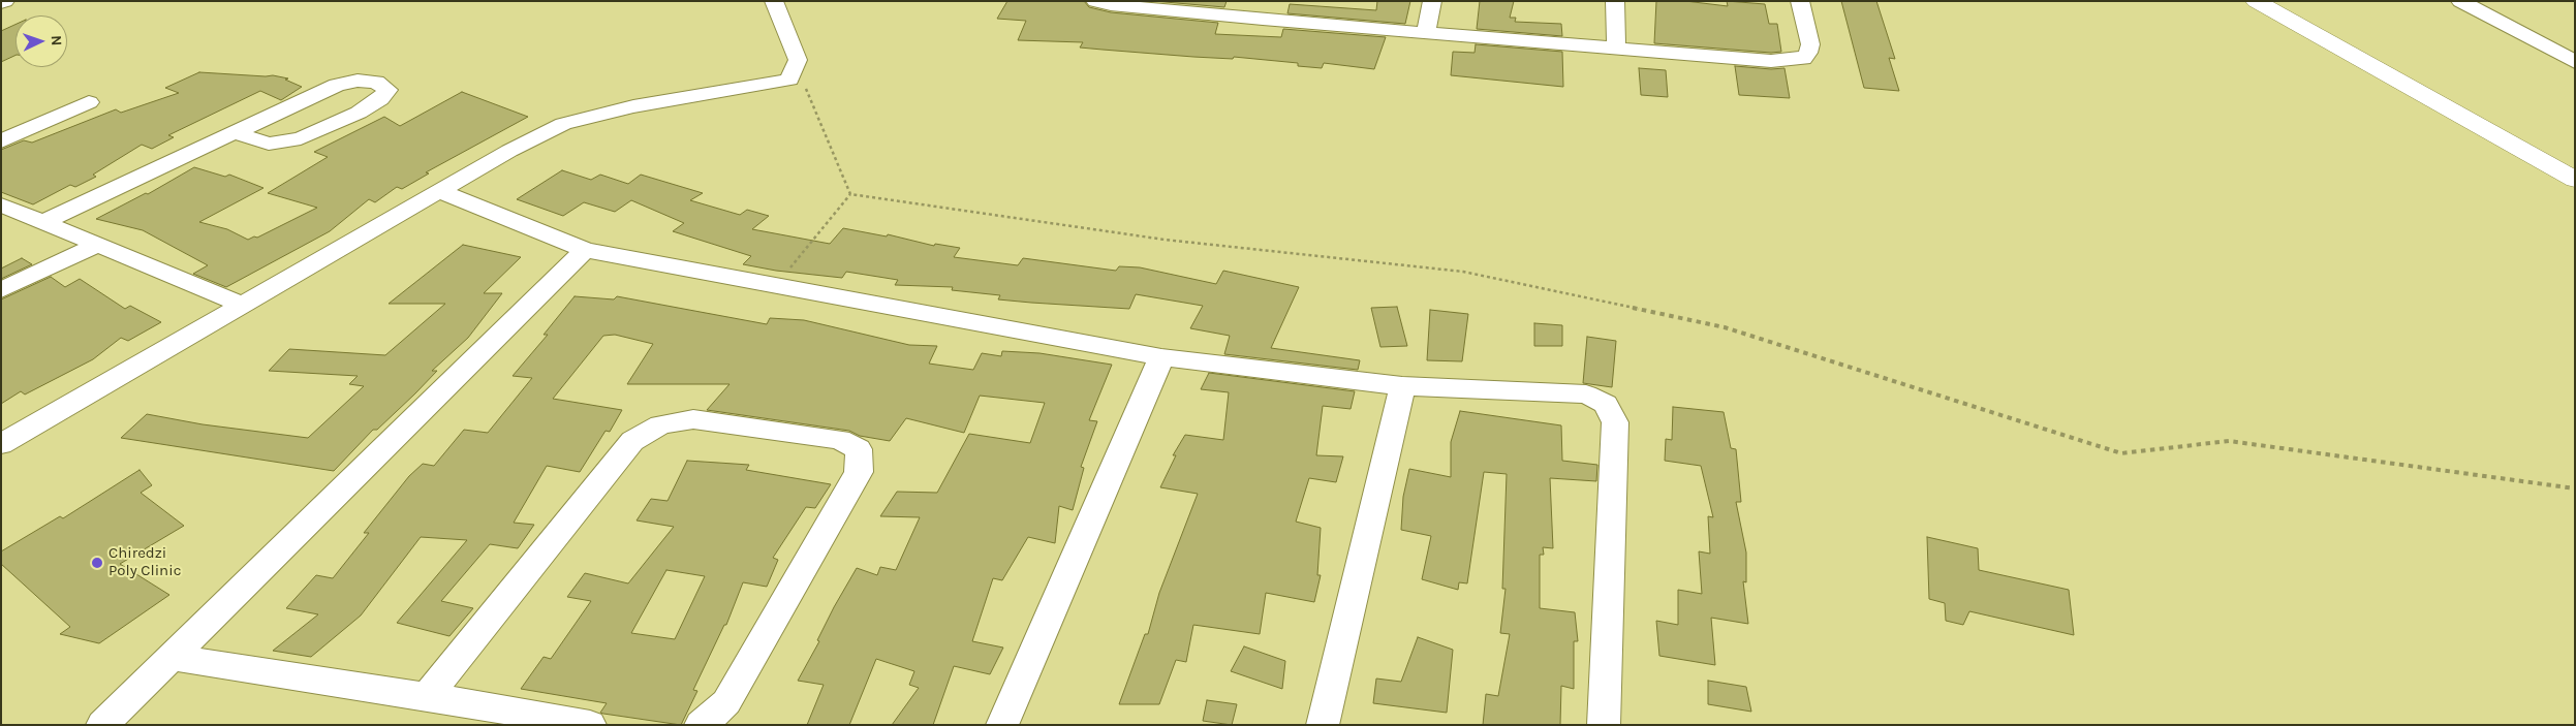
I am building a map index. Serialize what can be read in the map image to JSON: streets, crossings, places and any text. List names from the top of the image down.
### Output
{
  "places": ["Chiredzi Poly Clinic"],
  "north": "right"
}
